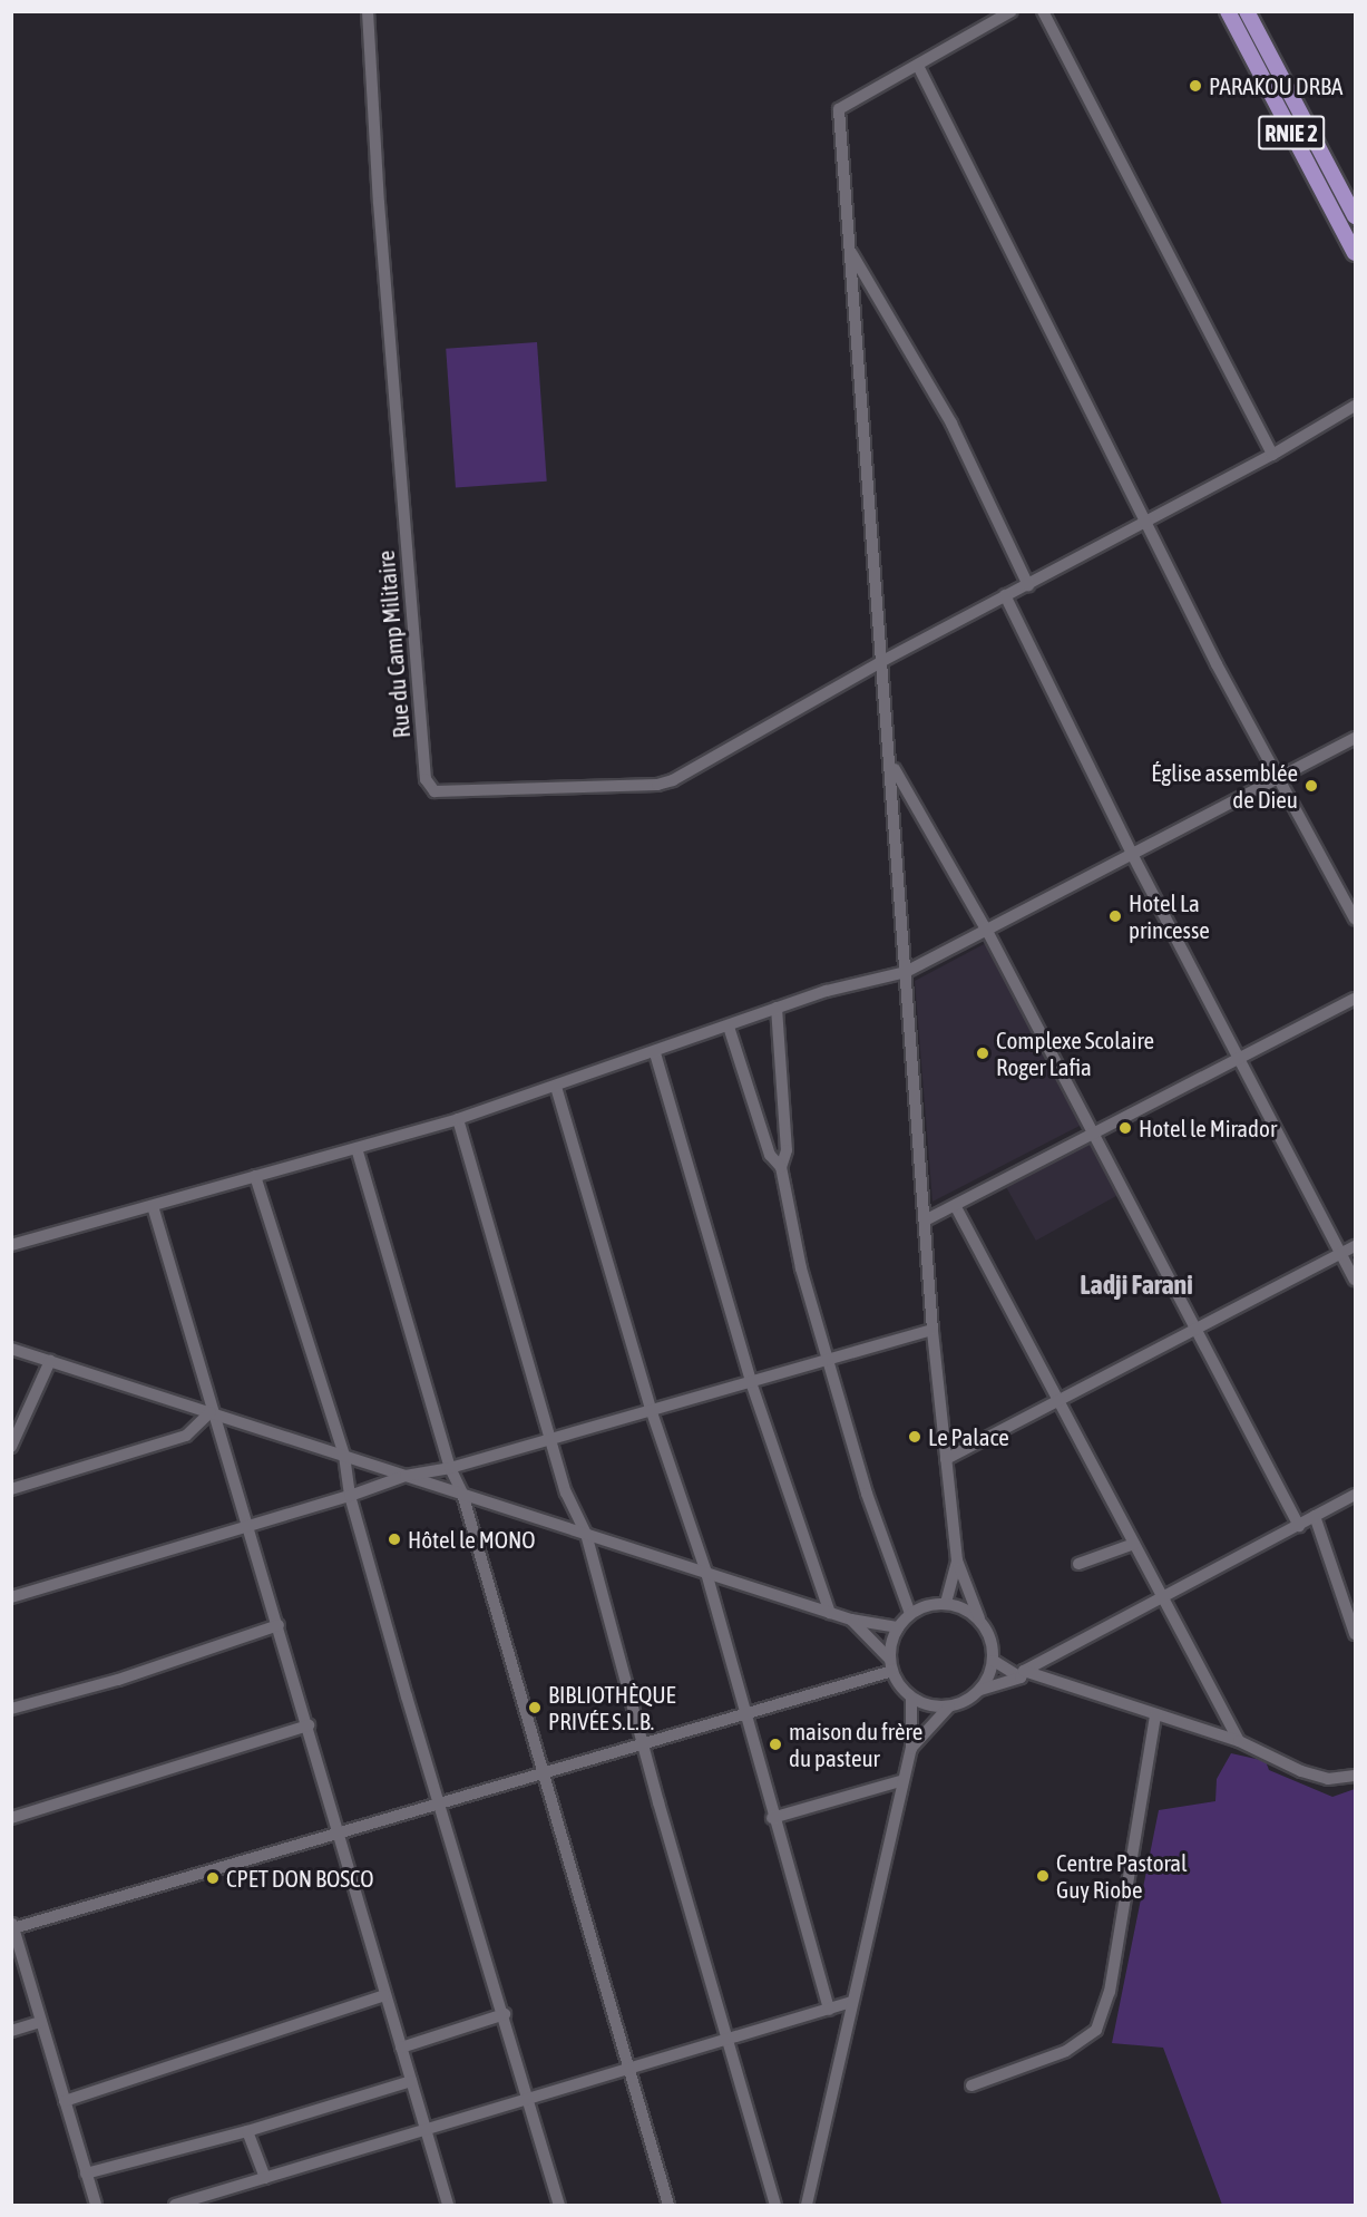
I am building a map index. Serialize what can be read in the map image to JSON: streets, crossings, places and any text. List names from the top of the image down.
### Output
{
  "streets": {
    "main road": ["RNIE 2"],
    "street": ["Rue du Camp Militaire"]
  },
  "districts": ["Ladji Farani"],
  "places": [
    "PARAKOU DRBA",
    "Église assemblée de Dieu",
    "Hotel La princesse",
    "Complexe Scolaire Roger Lafia",
    "Hotel le Mirador",
    "Le Palace",
    "Hôtel le MONO",
    "BIBLIOTHÈQUE PRIVÉE S.L.B.",
    "maison du frère du pasteur",
    "Centre Pastoral Guy Riobe",
    "CPET DON BOSCO"
  ]
}
